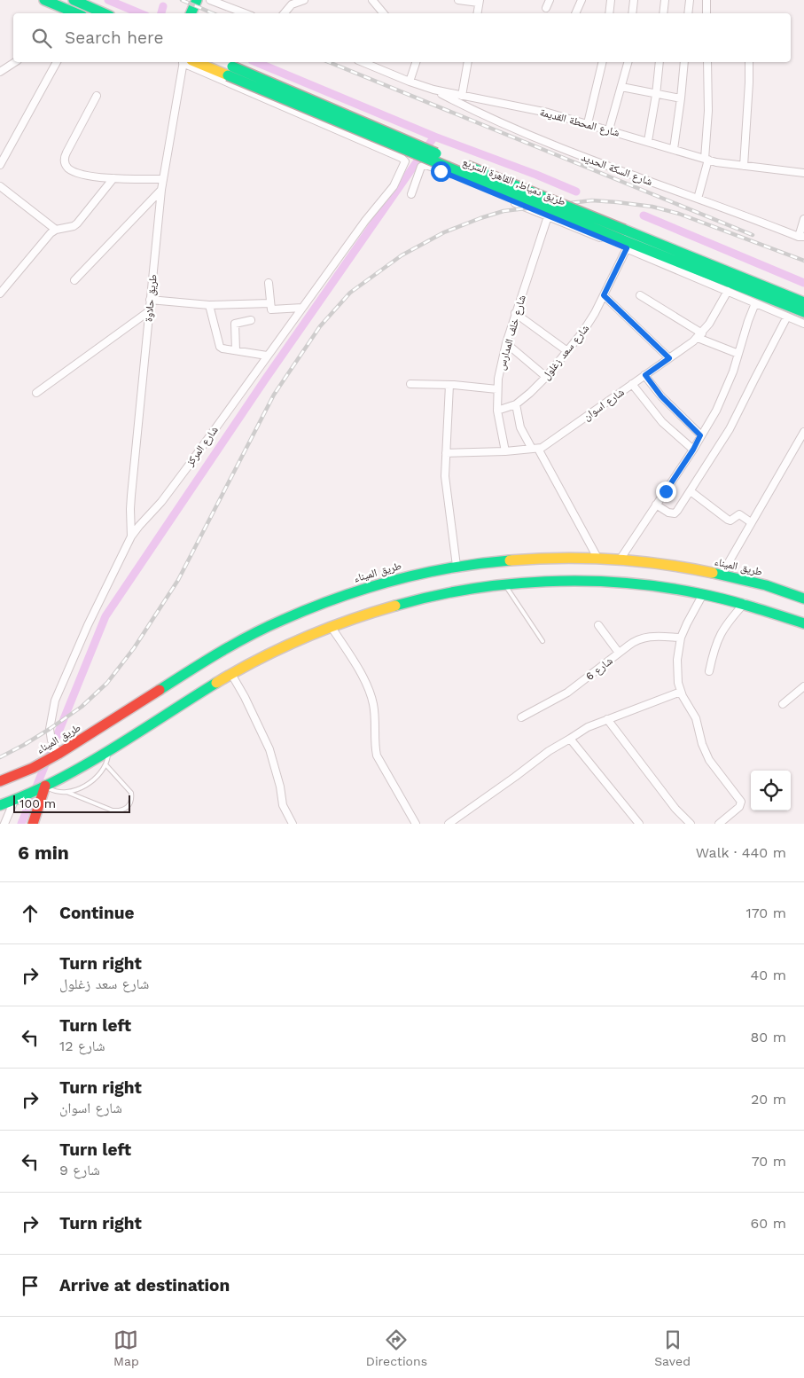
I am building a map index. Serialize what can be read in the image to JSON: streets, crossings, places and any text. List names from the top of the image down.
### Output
{
  "streets": {
    "main road": ["طريق دمياط, القاهرة السريع", "طريق الميناء"],
    "street": [
      "شارع المحطة القديمة",
      "شارع السكة الحديد",
      "طريق حلاوة",
      "شارع خلف المدارس",
      "شارع سعد زغلول",
      "شارع اسوان",
      "شارع المركز",
      "شارع 6"
    ]
  },
  "crossings": [
    ["شارع المحطة القديمة", "شارع السكة الحديد"],
    ["طريق حلاوة", "شارع المركز"],
    ["شارع خلف المدارس", "شارع اسوان"],
    ["شارع المركز", "طريق الميناء"]
  ],
  "scale_bar": "100 m",
  "page": {
    "search": "Search here",
    "scale": "100 m",
    "heading": ["6 min", "Walk · 440 m"],
    "list": [
      ["Continue", "170 m"],
      ["Turn right", "شارع سعد زغلول", "40 m"],
      ["Turn left", "شارع 12", "80 m"],
      ["Turn right", "شارع اسوان", "20 m"],
      ["Turn left", "شارع 9", "70 m"],
      ["Turn right", "60 m"],
      "Arrive at destination"
    ],
    "nav": ["Map", "Directions", "Saved"]
  }
}
